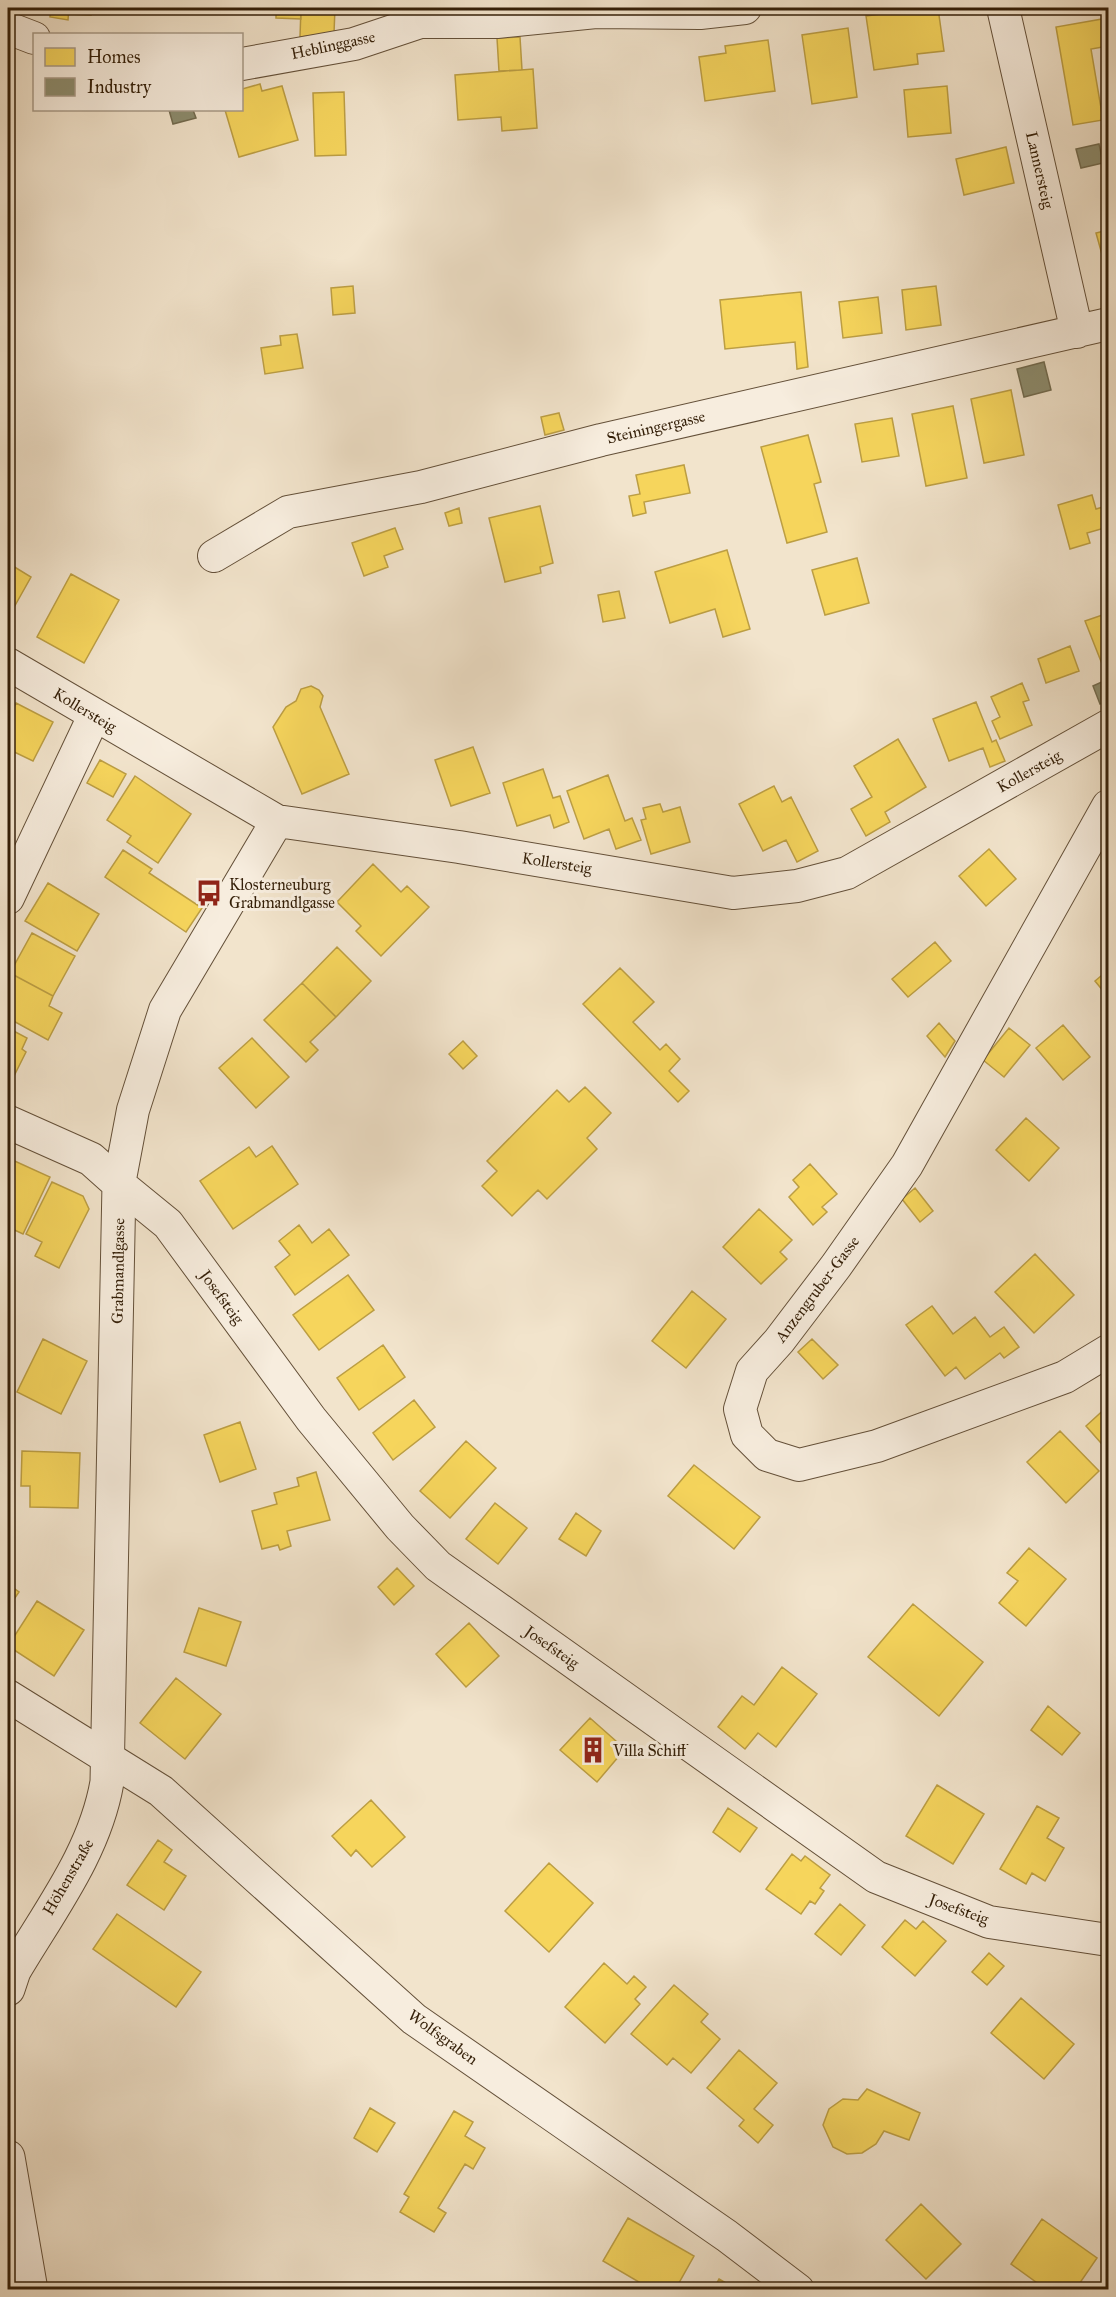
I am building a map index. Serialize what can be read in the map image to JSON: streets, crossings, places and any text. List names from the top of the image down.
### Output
{
  "streets": {
    "street": [
      "Heblinggasse",
      "Lannersteig",
      "Steiningergasse",
      "Kollersteig",
      "Grabmandlgasse",
      "Anzengruber-Gasse",
      "Josefsteig",
      "Höhenstraße",
      "Wolfsgraben"
    ]
  },
  "crossings": [
    ["Lannersteig", "Steiningergasse"],
    ["Kollersteig", "Grabmandlgasse"],
    ["Grabmandlgasse", "Josefsteig"],
    ["Grabmandlgasse", "Höhenstraße"],
    ["Grabmandlgasse", "Wolfsgraben"],
    ["Höhenstraße", "Wolfsgraben"]
  ],
  "places": {
    "bus stop": ["Klosterneuburg Grabmandlgasse"],
    "building": ["Villa Schiff"]
  },
  "legend": ["Homes", "Industry"]
}
